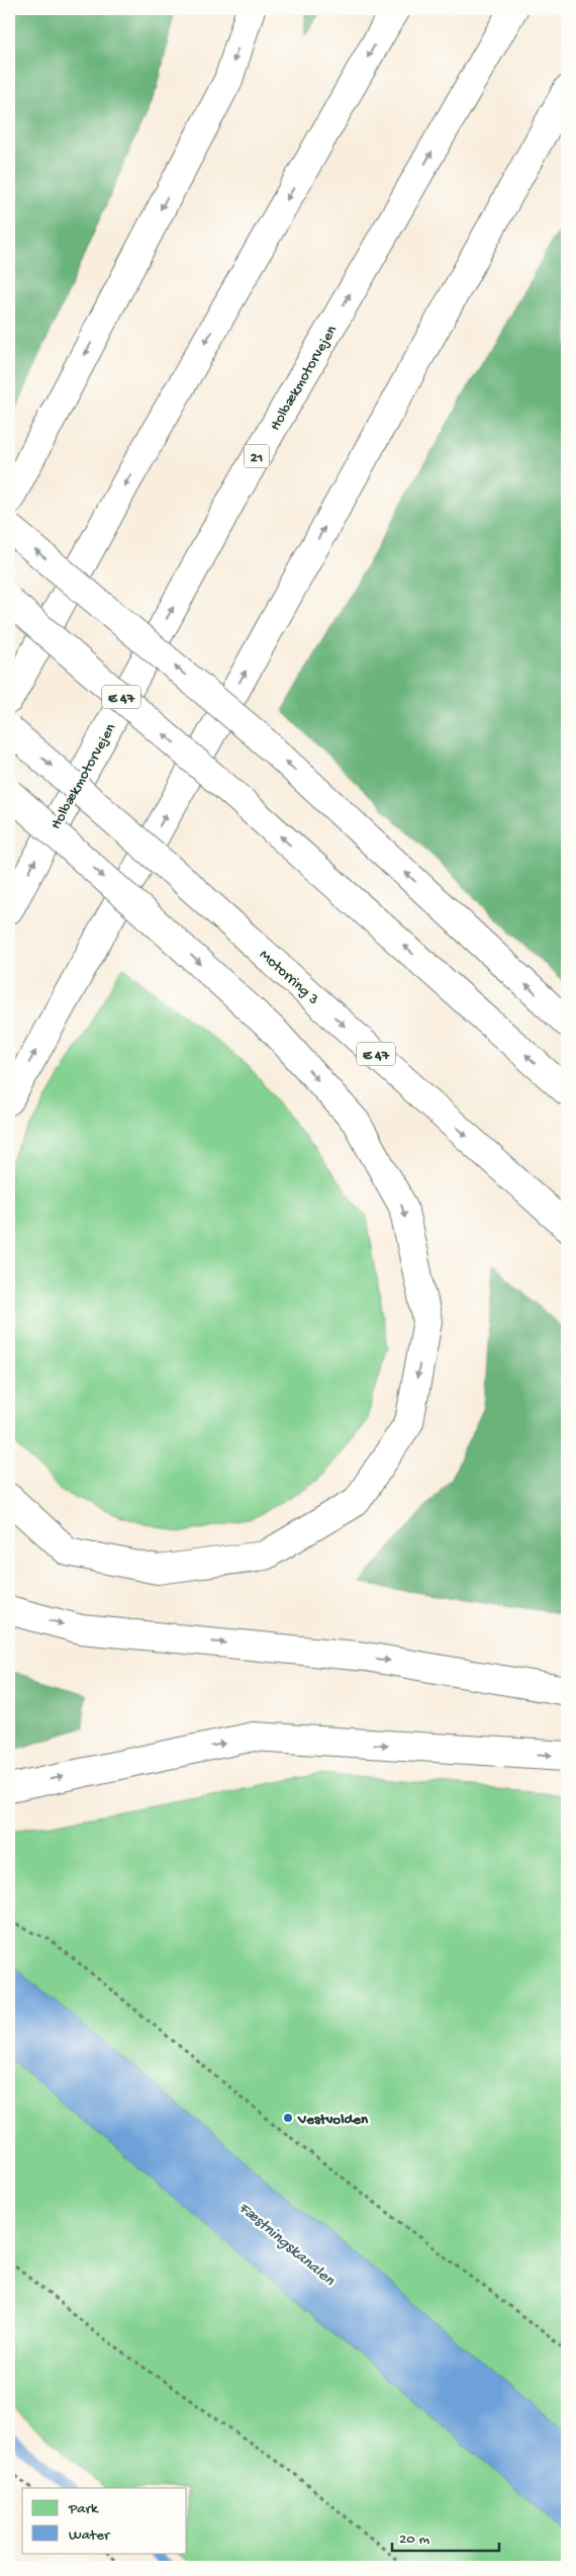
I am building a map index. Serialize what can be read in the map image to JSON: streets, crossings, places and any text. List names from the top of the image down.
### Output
{
  "streets": {
    "highway": [
      "Holbækmotorvejen",
      "21",
      "E 47",
      "Motorring 3"
    ]
  },
  "water": ["Fæstningskanalen"],
  "places": ["Vestvolden"],
  "legend": ["Park", "Water"],
  "scale_bar": "20 m"
}
